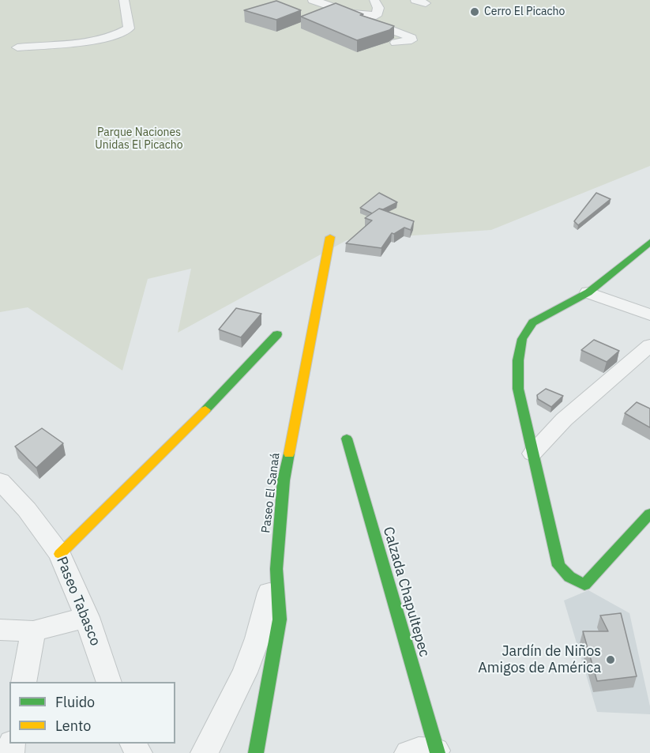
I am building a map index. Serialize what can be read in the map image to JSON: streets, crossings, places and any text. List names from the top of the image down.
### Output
{
  "streets": {
    "street": ["Paseo El Sanaá", "Calzada Chapultepec", "Paseo Tabasco"]
  },
  "parks": ["Parque Naciones Unidas El Picacho"],
  "places": ["Cerro El Picacho", "Jardín de Niños Amigos de América"],
  "legend": ["Fluido", "Lento"]
}
